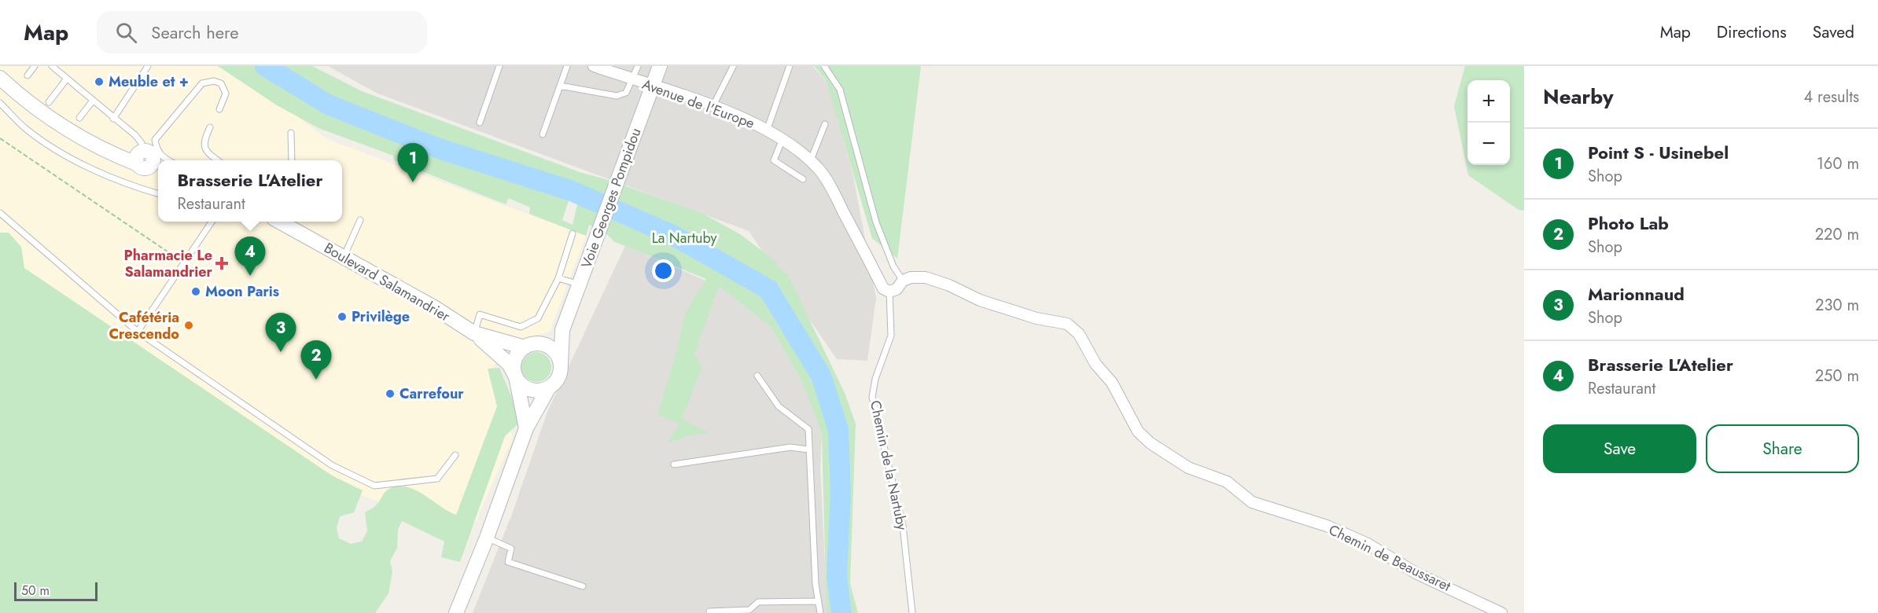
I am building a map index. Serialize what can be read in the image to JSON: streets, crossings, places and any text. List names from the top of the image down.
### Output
{
  "streets": {
    "main road": ["Voie Georges Pompidou", "Boulevard Salamandrier"],
    "street": ["Avenue de l'Europe", "Chemin de Beaussaret"],
    "lane": ["Chemin de la Nartuby"]
  },
  "crossings": [
    ["Avenue de l'Europe", "Voie Georges Pompidou"],
    ["Avenue de l'Europe", "Chemin de la Nartuby"],
    ["Voie Georges Pompidou", "Boulevard Salamandrier"]
  ],
  "parks": ["La Nartuby"],
  "places": {
    "other": [
      "Meuble et +",
      "Moon Paris",
      "Privilège",
      "Cafétéria Crescendo",
      "Carrefour"
    ],
    "health": ["Pharmacie Le Salamandrier"]
  },
  "scale_bar": "50 m",
  "page": {
    "header": "Map",
    "search": "Search here",
    "nav": ["Map", "Directions", "Saved"],
    "heading": ["Nearby", "4 results"],
    "map_buttons": ["+", "−"],
    "list": [
      {
        "mark": "1",
        "name": "Point S - Usinebel",
        "note": "Shop",
        "value": "160 m"
      },
      {
        "mark": "2",
        "name": "Photo Lab",
        "note": "Shop",
        "value": "220 m"
      },
      {
        "mark": "3",
        "name": "Marionnaud",
        "note": "Shop",
        "value": "230 m"
      },
      {
        "mark": "4",
        "name": "Brasserie L'Atelier",
        "note": "Restaurant",
        "value": "250 m"
      }
    ],
    "pins": [
      "1",
      "4",
      "3",
      "2"
    ],
    "popup": ["Brasserie L'Atelier", "Restaurant"],
    "buttons": ["Save", "Share"],
    "scale": "50 m"
  }
}
